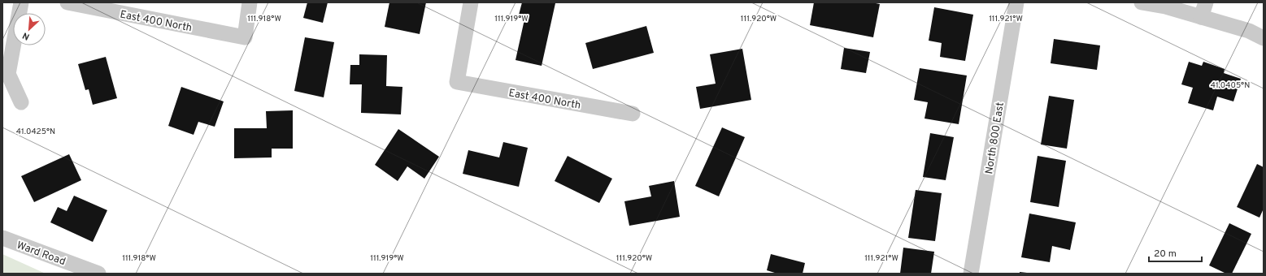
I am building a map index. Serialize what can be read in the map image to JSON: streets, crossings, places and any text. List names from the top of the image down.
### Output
{
  "streets": {
    "street": ["East 400 North", "North 800 East", "Ward Road"]
  },
  "scale_bar": "20 m",
  "north": "bottom left",
  "coordinates": [
    "111.918°W",
    "111.919°W",
    "111.920°W",
    "111.921°W",
    "41.0405°N",
    "41.0425°N"
  ]
}
